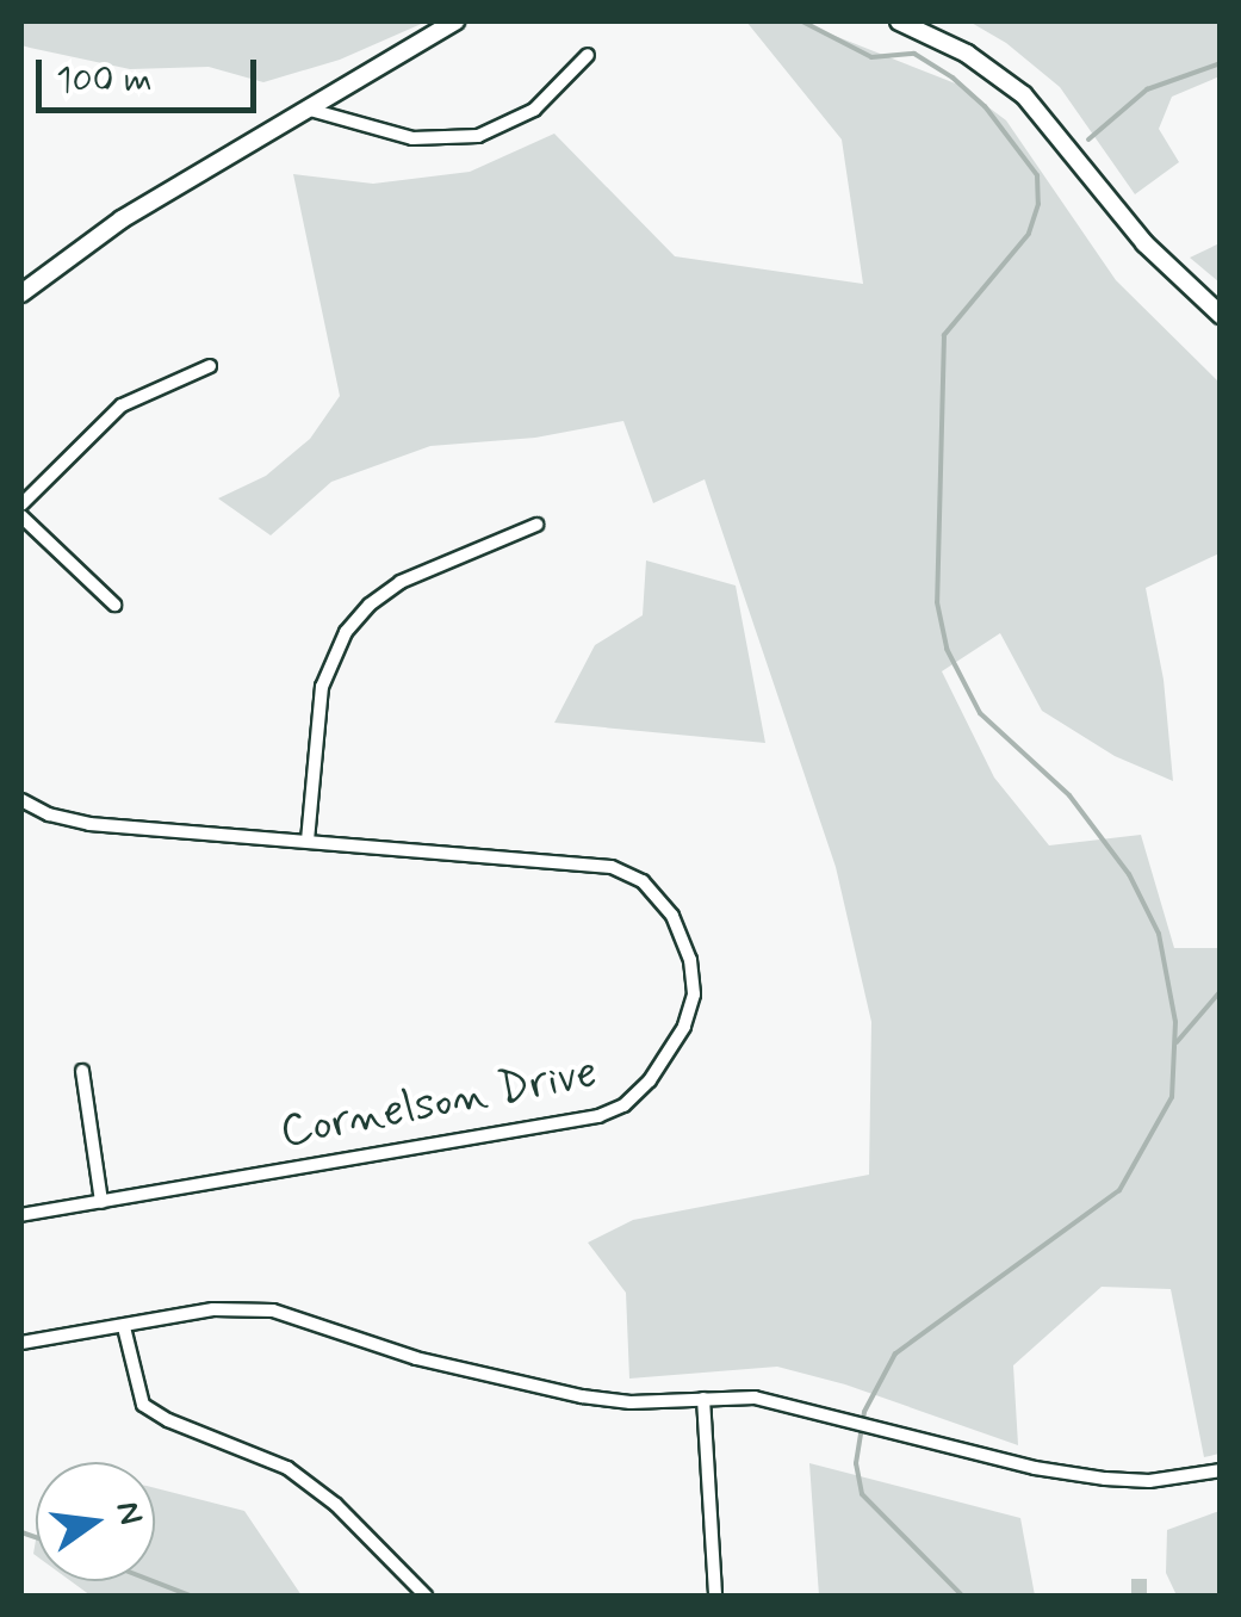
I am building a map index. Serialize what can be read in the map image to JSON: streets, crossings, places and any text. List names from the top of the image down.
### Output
{
  "streets": {
    "street": ["Cornelson Drive"]
  },
  "scale_bar": "100 m",
  "north": "right"
}
